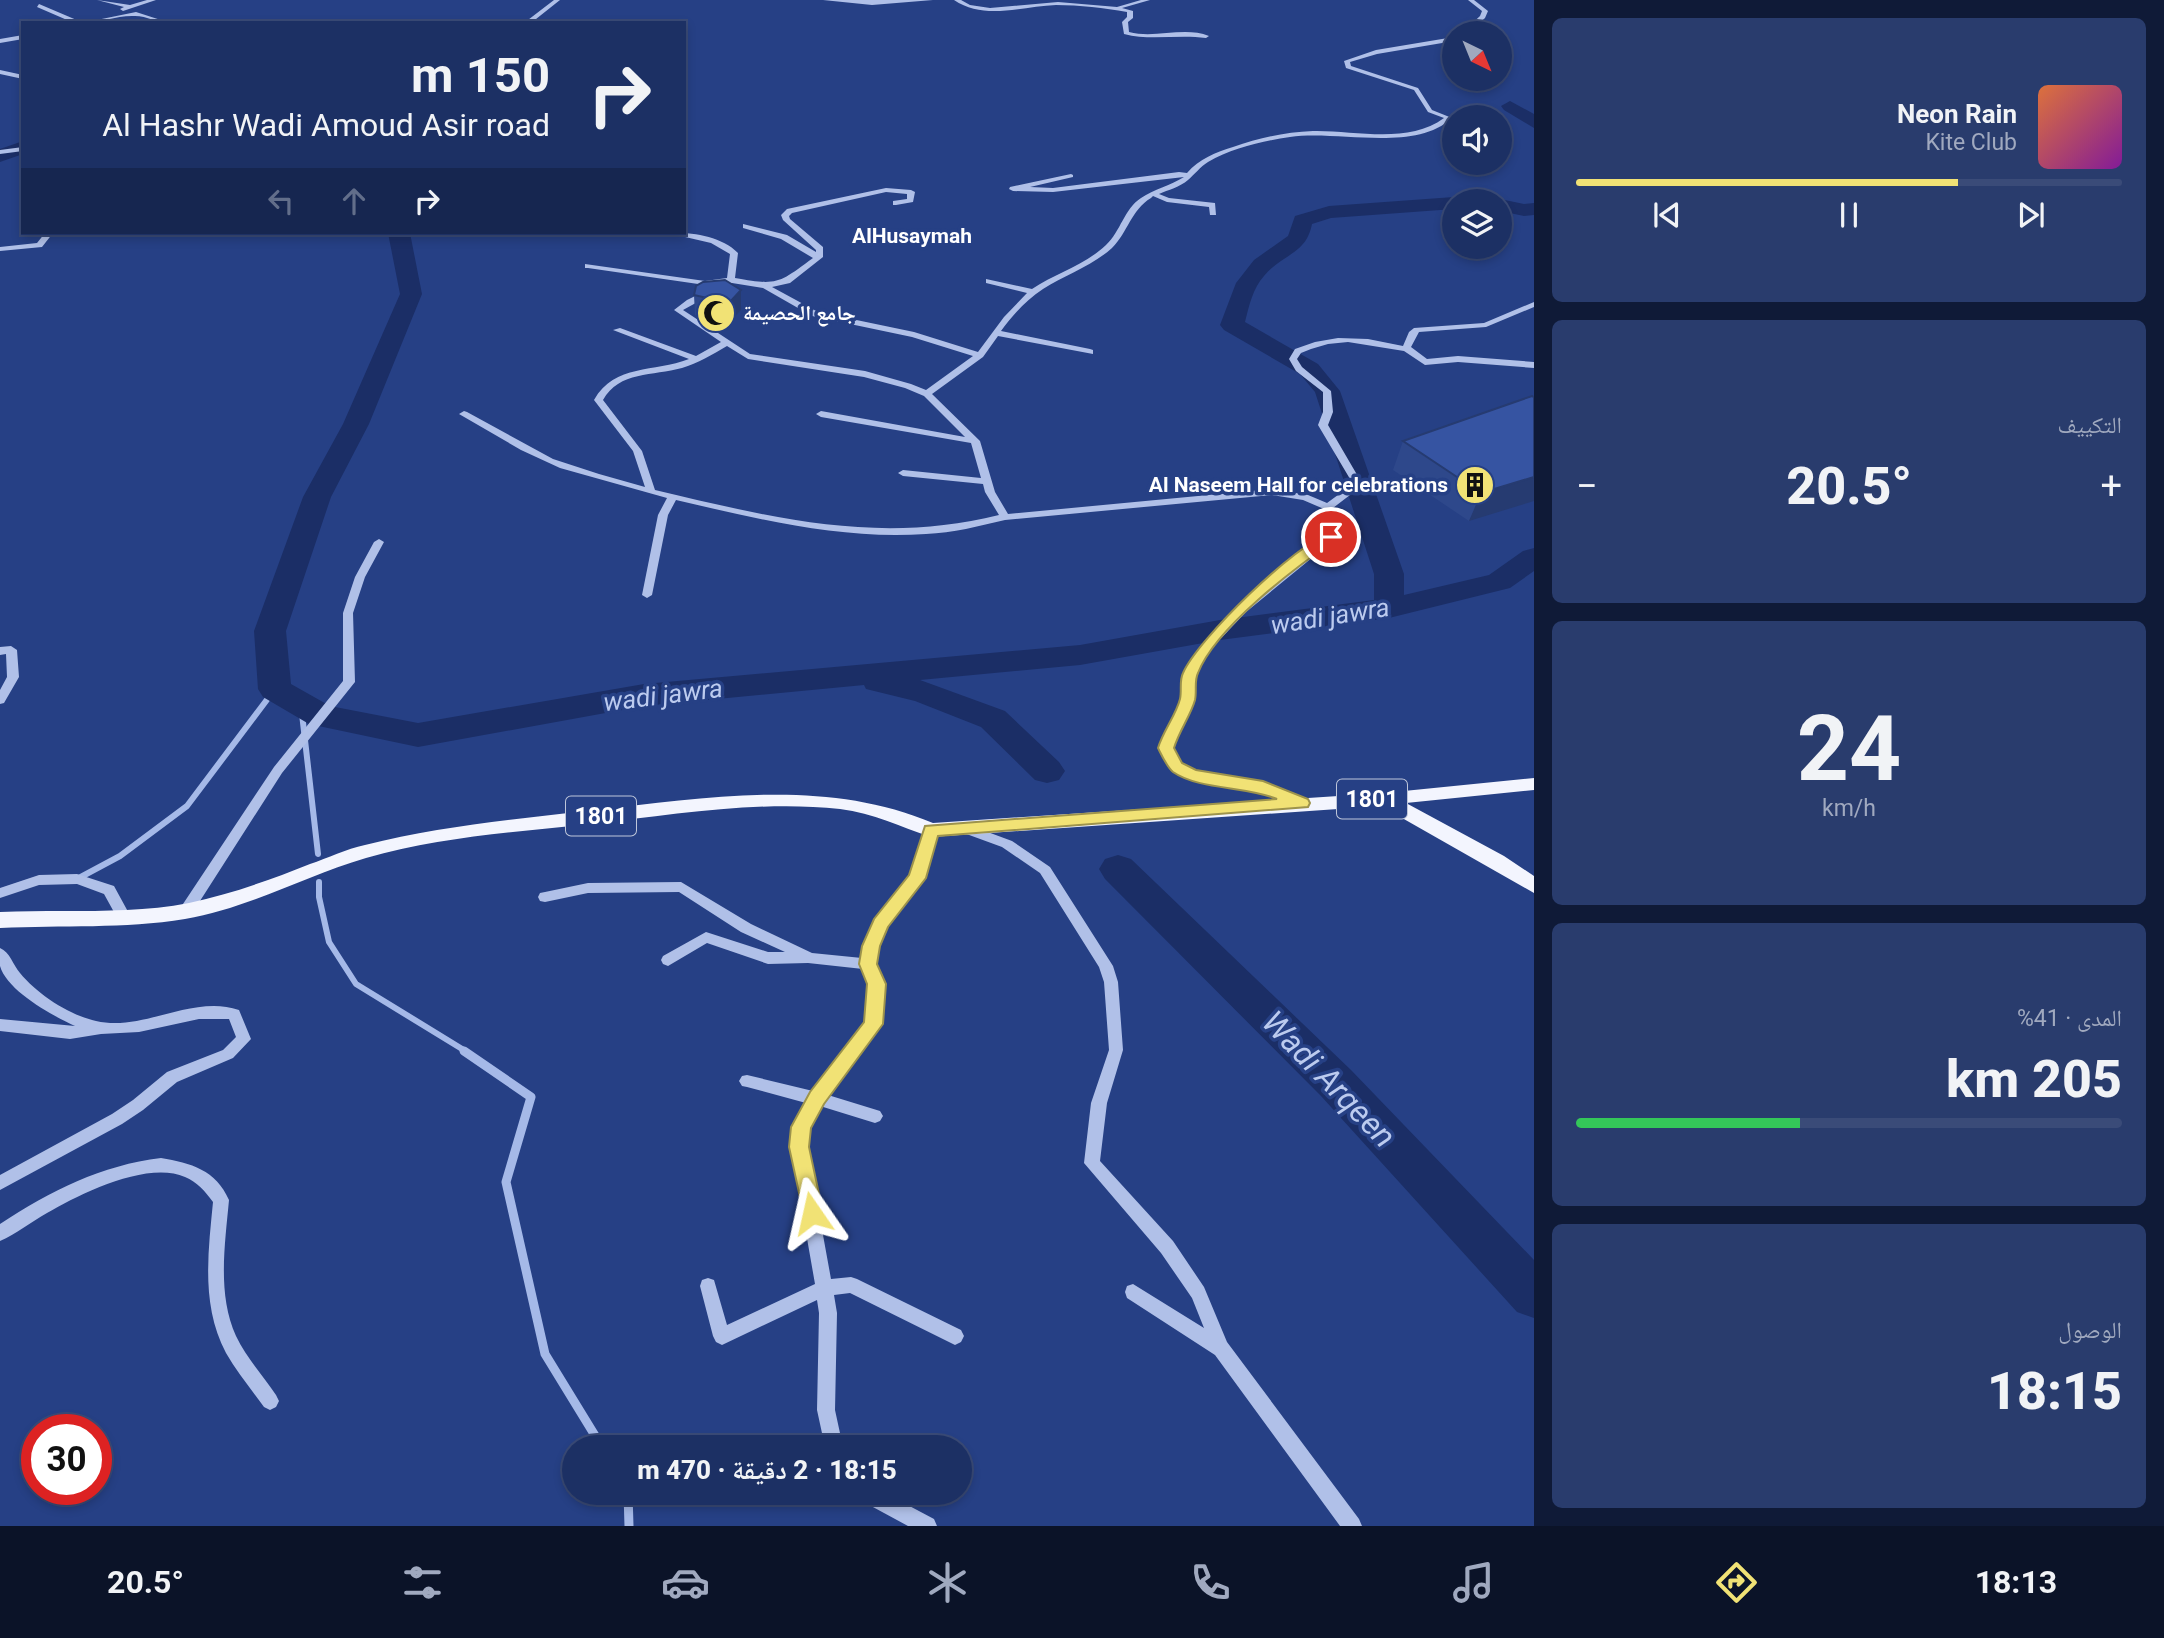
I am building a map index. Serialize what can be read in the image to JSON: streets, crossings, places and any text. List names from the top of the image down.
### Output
{
  "streets": {
    "main road": ["1801"]
  },
  "districts": ["AlHusaymah"],
  "water": ["wadi jawra", "Wadi Arqeen"],
  "places": {
    "mosque": ["جامع الحصيمة"],
    "building": ["Al Naseem Hall for celebrations"]
  },
  "north": "bottom right",
  "page": {
    "turn": ["150 m", "Al Hashr Wadi Amoud Asir road"],
    "song": ["Neon Rain", "Kite Club"],
    "tile": [
      "التكييف",
      ["24", "km/h"],
      ["المدى · 41%", "205 km"],
      ["الوصول", "18:15"]
    ],
    "heat": ["−", "20.5°", "+"],
    "limit": "30",
    "trip": "18:15 · 2 دقيقة · 470 m",
    "tabs": ["18:13", "20.5°"]
  }
}
